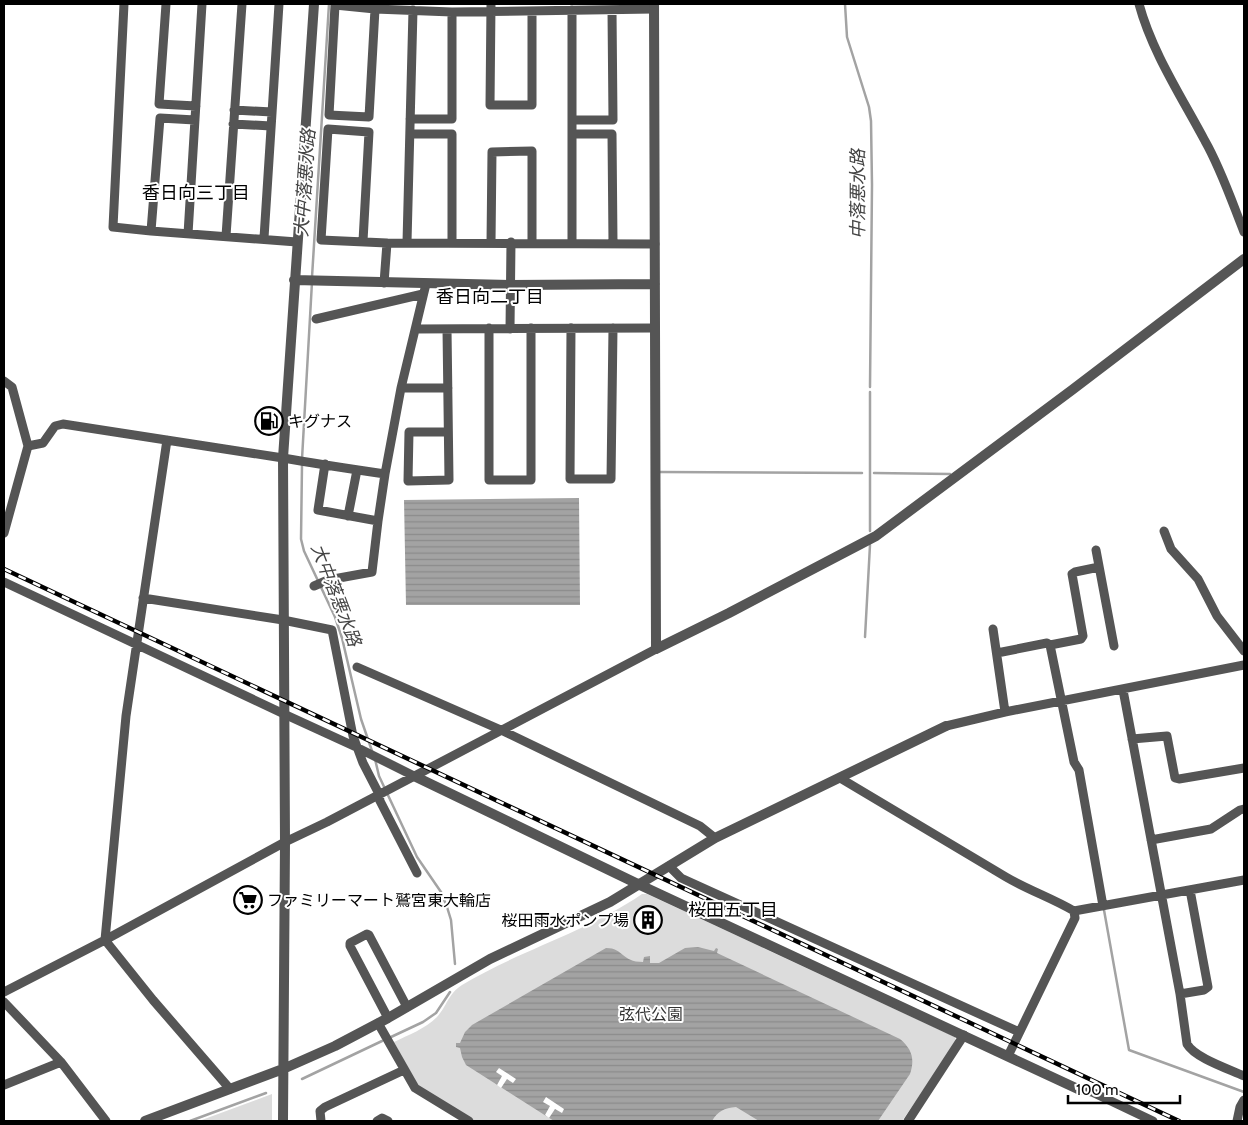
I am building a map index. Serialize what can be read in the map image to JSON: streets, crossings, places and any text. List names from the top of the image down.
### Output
{
  "districts": ["香日向三丁目", "香日向二丁目", "桜田五丁目"],
  "water": ["大中落悪水路", "中落悪水路"],
  "parks": ["弦代公園"],
  "places": {
    "fuel station": ["キグナス"],
    "supermarket": ["ファミリーマート鷲宮東大輪店"],
    "building": ["桜田雨水ポンプ場"]
  },
  "scale_bar": "100 m"
}
